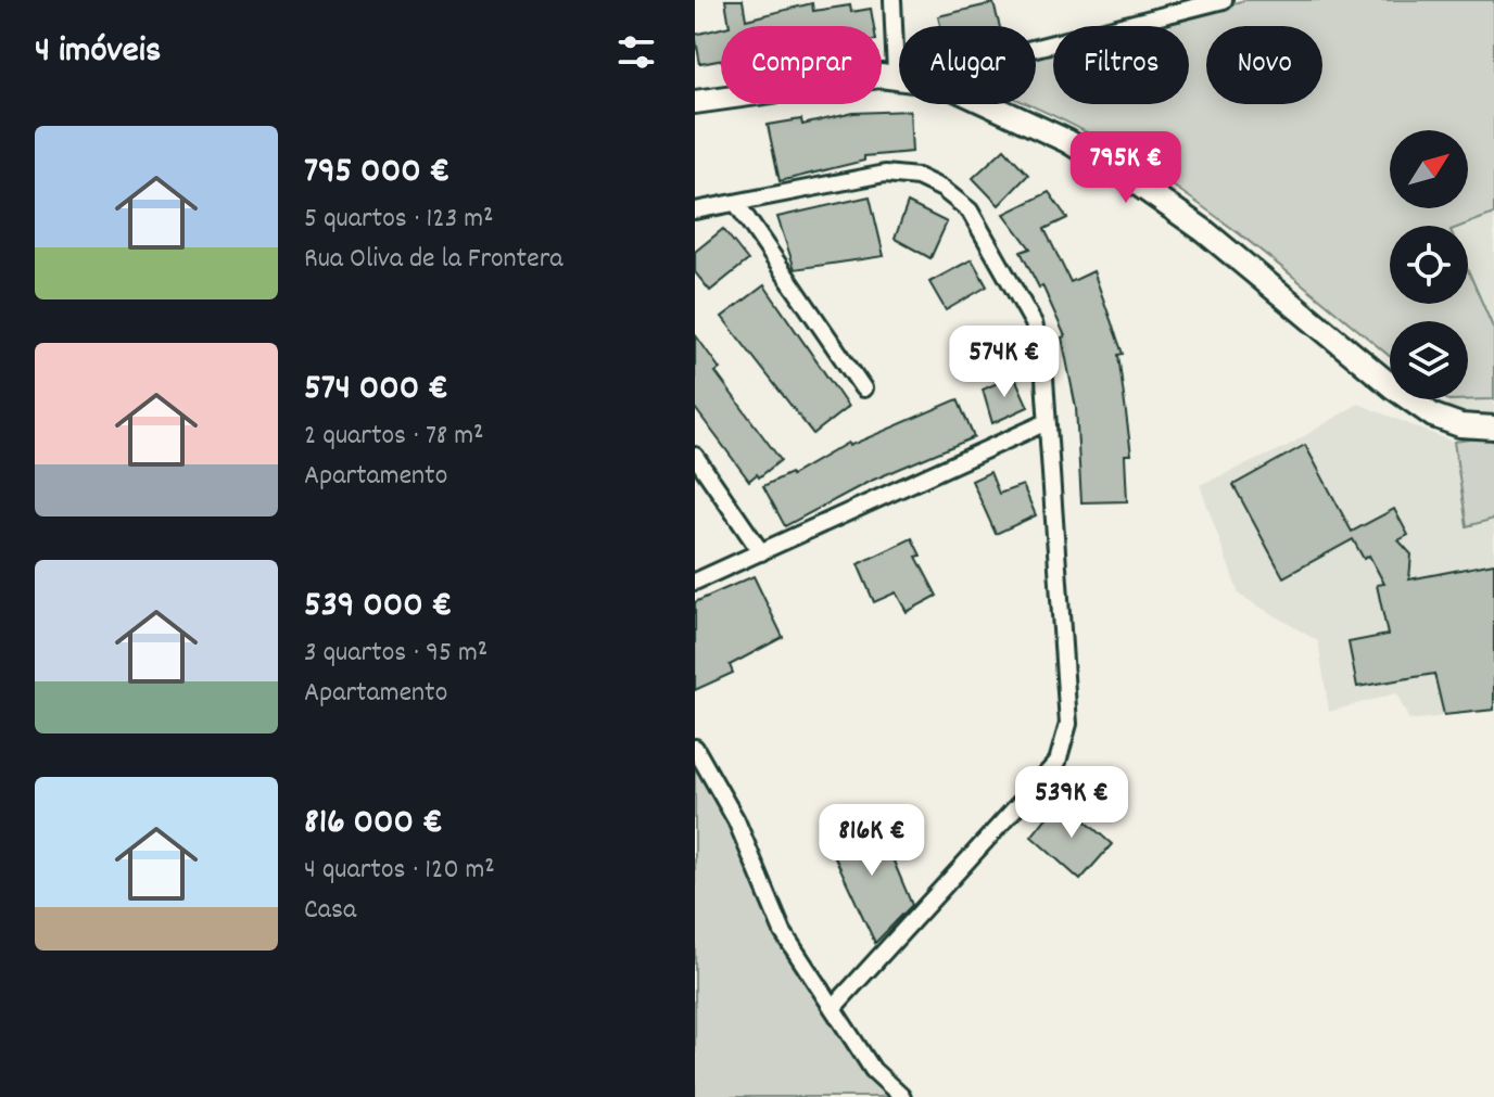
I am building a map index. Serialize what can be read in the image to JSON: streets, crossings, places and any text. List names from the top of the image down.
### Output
{
  "north": "top right",
  "page": {
    "heading": "4 imóveis",
    "chip": [
      "Comprar",
      "Alugar",
      "Filtros",
      "Novo"
    ],
    "list": [
      {
        "name": "795 000 €",
        "note": "5 quartos · 123 m² · Rua Oliva de la Frontera"
      },
      {
        "name": "574 000 €",
        "note": "2 quartos · 78 m² · Apartamento"
      },
      {
        "name": "539 000 €",
        "note": "3 quartos · 95 m² · Apartamento"
      },
      {
        "name": "816 000 €",
        "note": "4 quartos · 120 m² · Casa"
      }
    ],
    "price": [
      "795K €",
      "574K €",
      "539K €",
      "816K €"
    ]
  }
}
